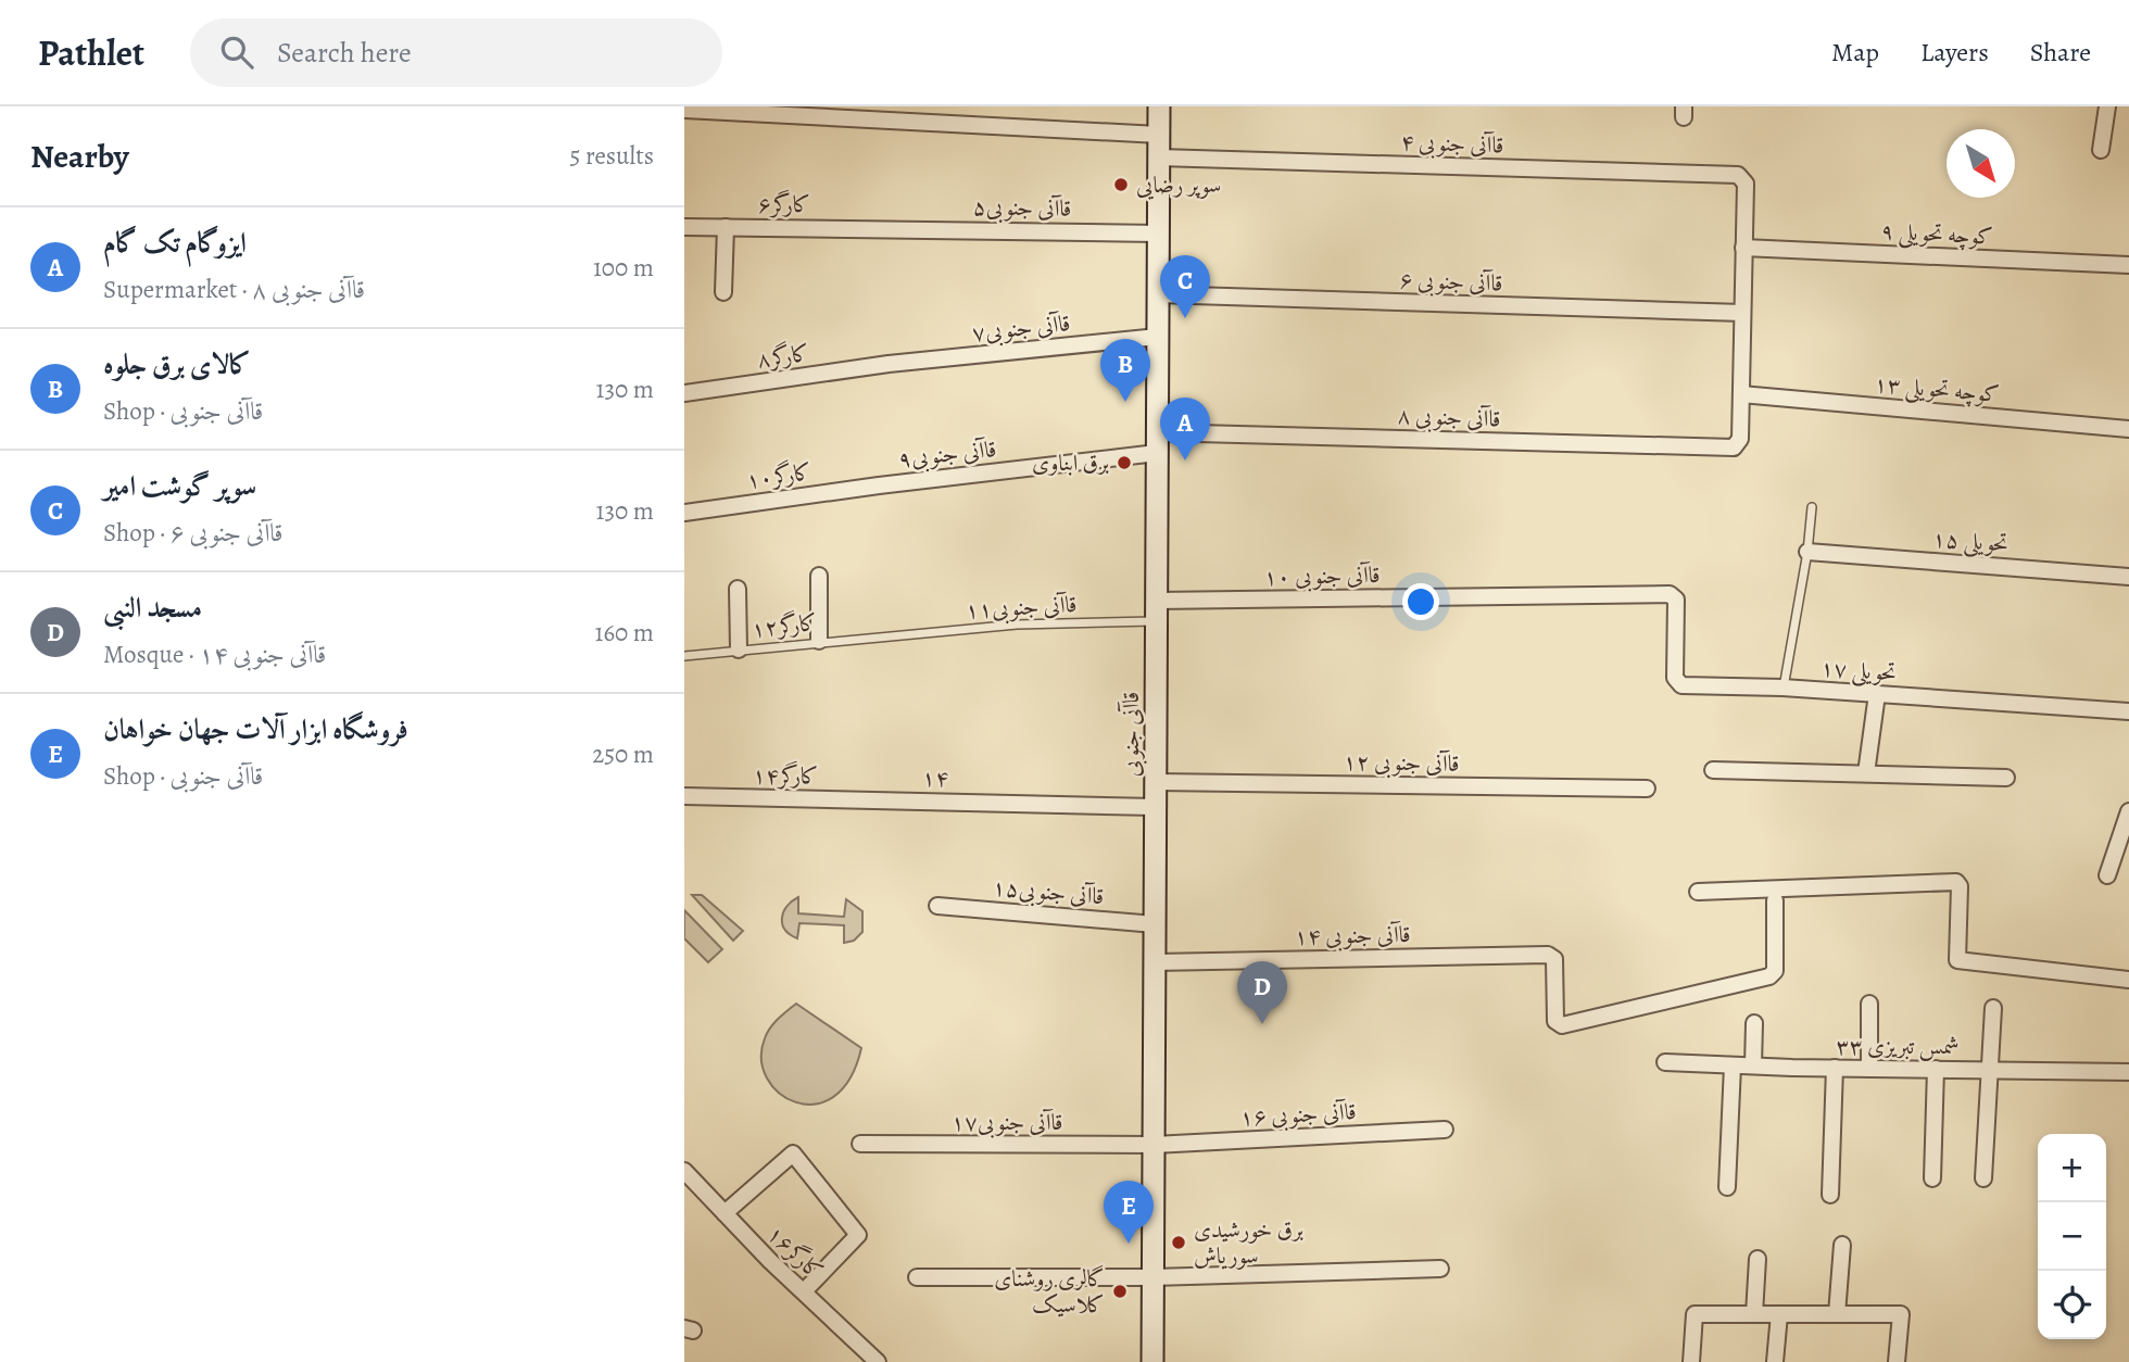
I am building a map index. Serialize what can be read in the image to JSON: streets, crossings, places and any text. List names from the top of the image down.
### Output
{
  "streets": {
    "main road": ["قاآنی جنوبی"],
    "street": [
      "قاآنی جنوبی ۴",
      "کارگر۶",
      "قاآنی جنوبی۵",
      "کوچه تحویلی ۹",
      "قاآنی جنوبی ۶",
      "قاآنی جنوبی۷",
      "کارگر۸",
      "کوچه تحویلی ۱۳",
      "قاآنی جنوبی ۸",
      "قاآنی جنوبی۹",
      "کارگر۱۰",
      "تحویلی ۱۵",
      "قاآنی جنوبی ۱۰",
      "تحویلی ۱۷",
      "قاآنی جنوبی ۱۲",
      "کارگر۱۴",
      "۱۴",
      "قاآنی جنوبی۱۵",
      "قاآنی جنوبی ۱۴",
      "شمس تبریزی ۳۳",
      "قاآنی جنوبی ۱۶",
      "قاآنی جنوبی۱۷",
      "کارگر۱۶"
    ],
    "lane": ["قاآنی جنوبی۱۱", "کارگر۱۲"]
  },
  "crossings": [
    ["قاآنی جنوبی ۴", "کوچه تحویلی ۹"],
    ["قاآنی جنوبی ۴", "قاآنی جنوبی"],
    ["کارگر۶", "قاآنی جنوبی۵"],
    ["قاآنی جنوبی۵", "قاآنی جنوبی"],
    ["قاآنی جنوبی ۶", "قاآنی جنوبی"],
    ["قاآنی جنوبی۷", "کارگر۸"],
    ["قاآنی جنوبی۷", "قاآنی جنوبی"],
    ["کوچه تحویلی ۱۳", "قاآنی جنوبی ۸"],
    ["قاآنی جنوبی ۸", "قاآنی جنوبی۹"],
    ["قاآنی جنوبی ۸", "قاآنی جنوبی"],
    ["قاآنی جنوبی۹", "کارگر۱۰"],
    ["قاآنی جنوبی۹", "قاآنی جنوبی"],
    ["قاآنی جنوبی ۱۰", "قاآنی جنوبی۱۱"],
    ["قاآنی جنوبی ۱۰", "تحویلی ۱۷"],
    ["قاآنی جنوبی ۱۰", "قاآنی جنوبی"],
    ["قاآنی جنوبی۱۱", "کارگر۱۲"],
    ["قاآنی جنوبی۱۱", "قاآنی جنوبی"],
    ["قاآنی جنوبی", "قاآنی جنوبی ۱۲"],
    ["قاآنی جنوبی", "۱۴"],
    ["قاآنی جنوبی", "قاآنی جنوبی۱۵"],
    ["قاآنی جنوبی", "قاآنی جنوبی ۱۴"],
    ["قاآنی جنوبی", "قاآنی جنوبی ۱۶"],
    ["قاآنی جنوبی", "قاآنی جنوبی۱۷"],
    ["کارگر۱۴", "۱۴"],
    ["قاآنی جنوبی ۱۶", "قاآنی جنوبی۱۷"]
  ],
  "places": [
    "سوپر رضایی",
    "برق ابناوی",
    "برق خورشیدی سوریاش",
    "گالری روشنای کلاسیک"
  ],
  "north": "bottom right",
  "page": {
    "header": "Pathlet",
    "search": "Search here",
    "nav": ["Map", "Layers", "Share"],
    "heading": ["Nearby", "5 results"],
    "list": [
      {
        "mark": "A",
        "name": "ایزوگام تک گام",
        "note": "Supermarket · قاآنی جنوبی ۸",
        "value": "100 m"
      },
      {
        "mark": "B",
        "name": "کالای برق جلوه",
        "note": "Shop · قاآنی جنوبی",
        "value": "130 m"
      },
      {
        "mark": "C",
        "name": "سوپر گوشت امیر",
        "note": "Shop · قاآنی جنوبی ۶",
        "value": "130 m"
      },
      {
        "mark": "D",
        "name": "مسجد النبی",
        "note": "Mosque · قاآنی جنوبی ۱۴",
        "value": "160 m"
      },
      {
        "mark": "E",
        "name": "فروشگاه ابزار آلات جهان خواهان",
        "note": "Shop · قاآنی جنوبی",
        "value": "250 m"
      }
    ],
    "pins": [
      "C",
      "B",
      "A",
      "D",
      "E"
    ],
    "map_buttons": ["+", "−"]
  }
}
